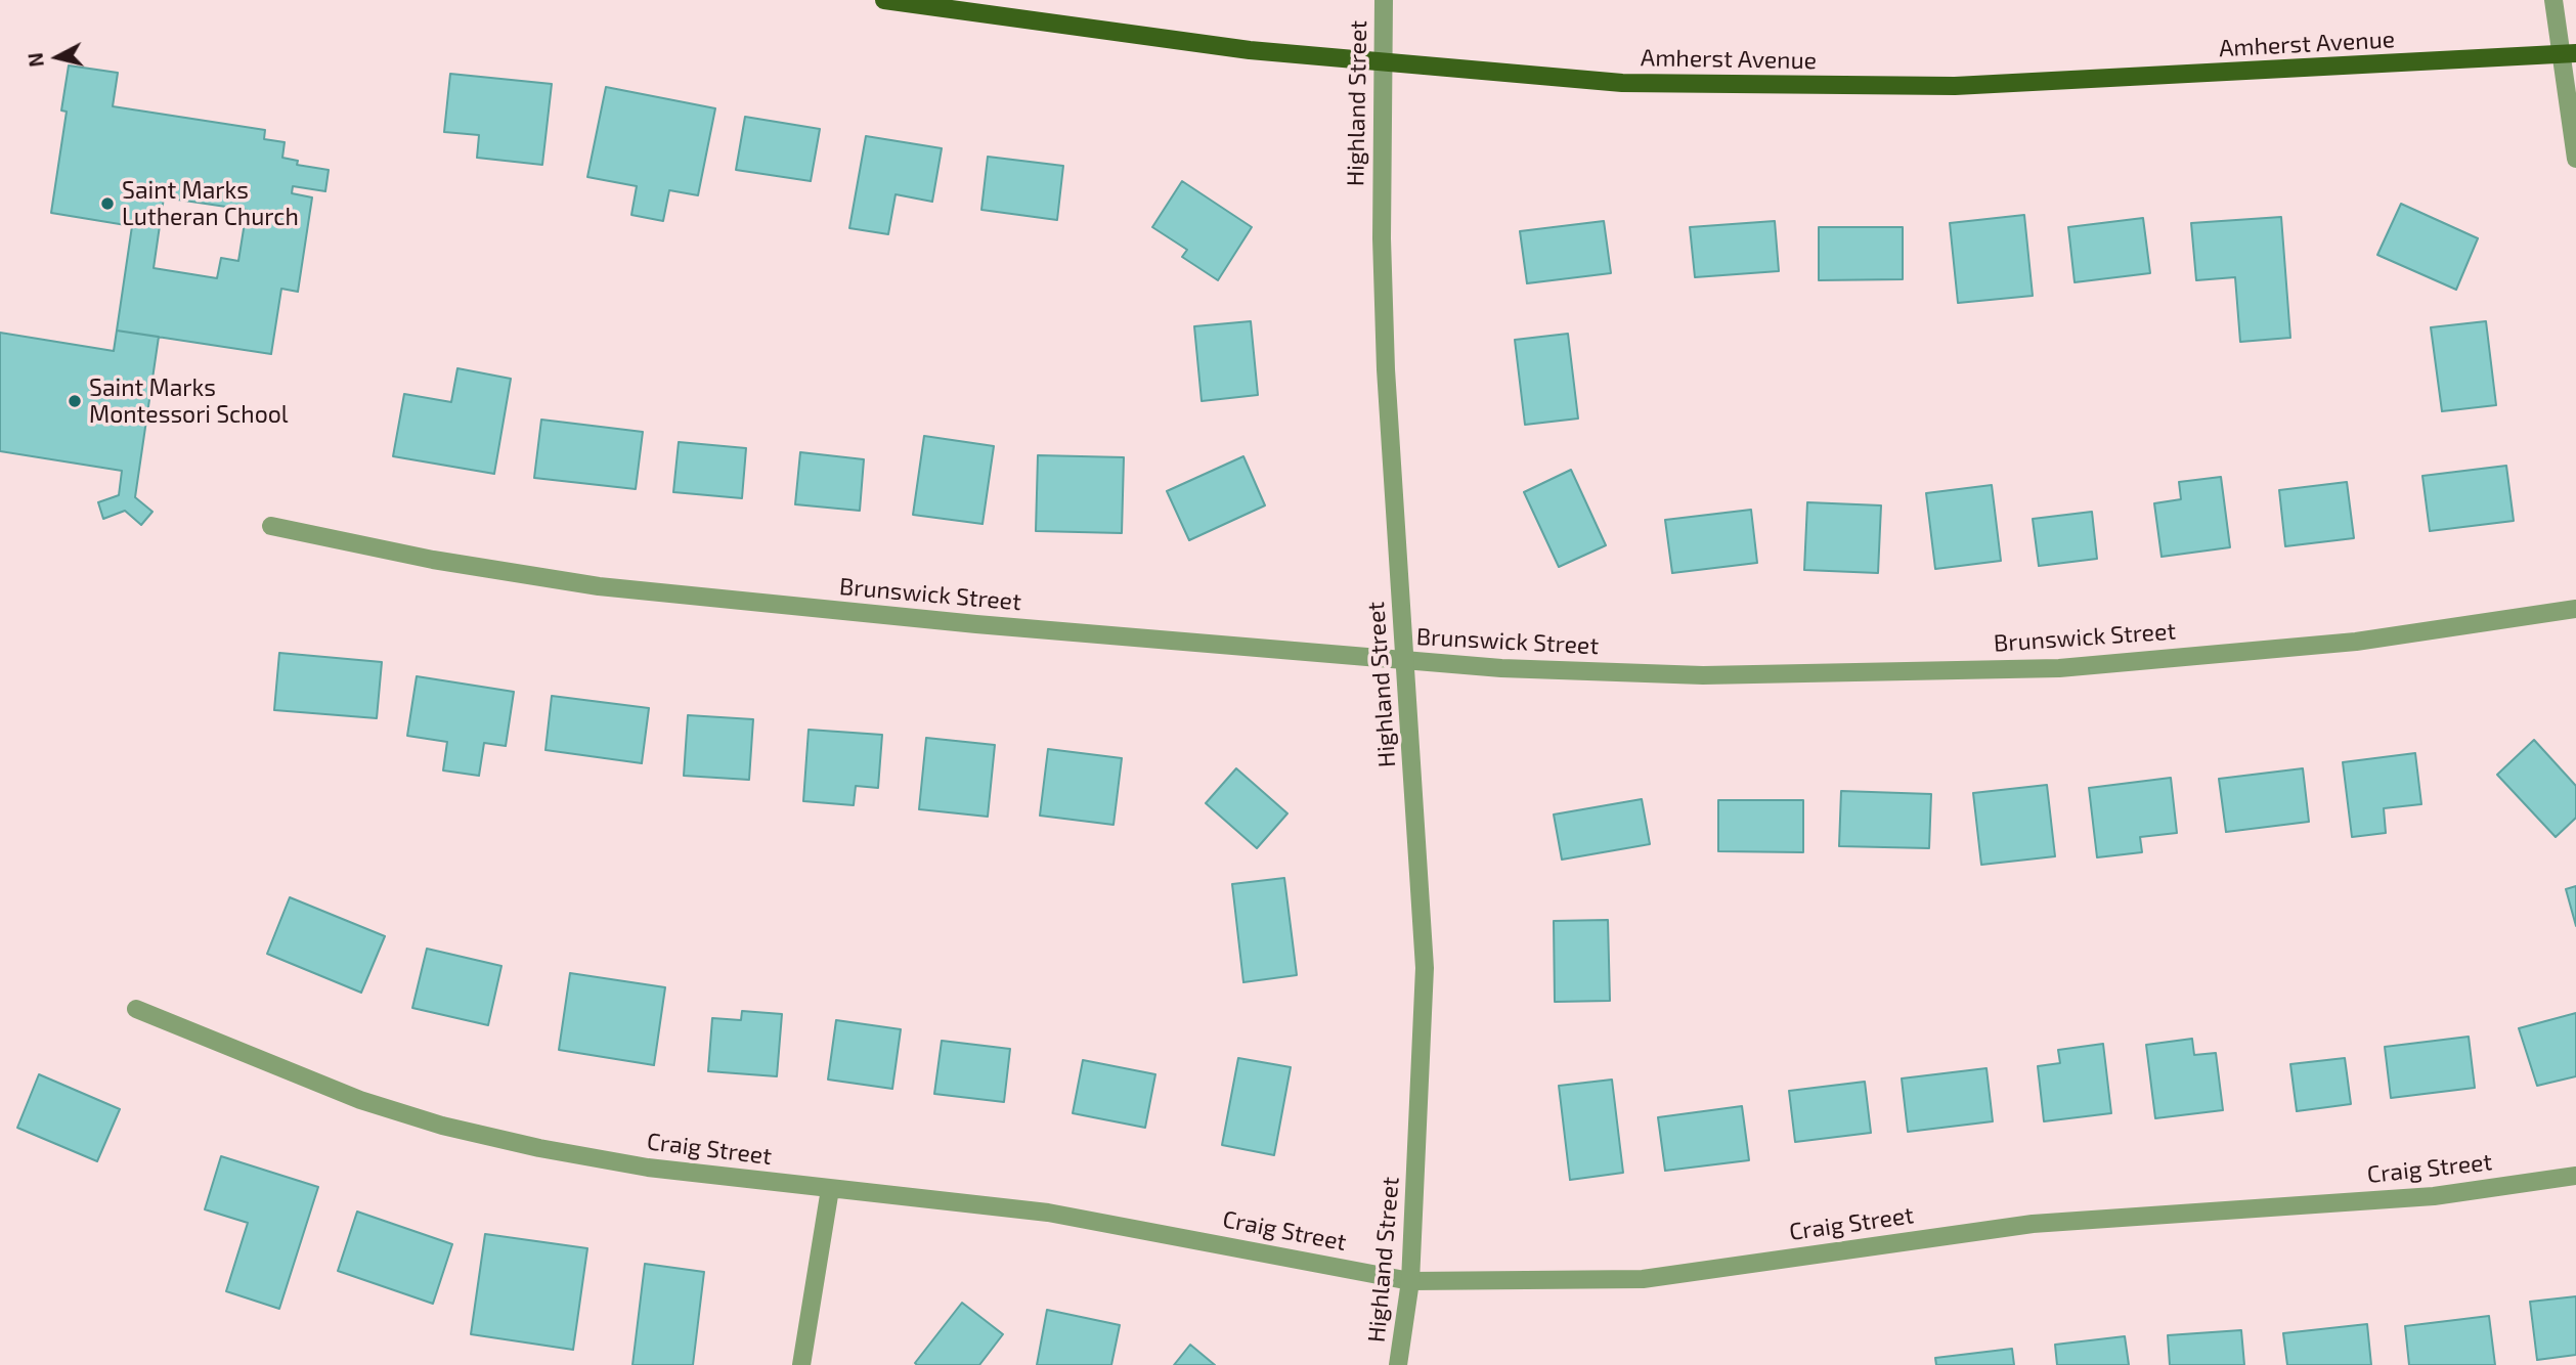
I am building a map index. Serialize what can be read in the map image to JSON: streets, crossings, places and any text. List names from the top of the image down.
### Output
{
  "streets": {
    "main road": ["Amherst Avenue"],
    "street": ["Highland Street", "Brunswick Street", "Craig Street"]
  },
  "crossings": [
    ["Amherst Avenue", "Highland Street"],
    ["Highland Street", "Brunswick Street"],
    ["Highland Street", "Craig Street"]
  ],
  "places": ["Saint Marks Lutheran Church", "Saint Marks Montessori School"],
  "north": "left"
}
